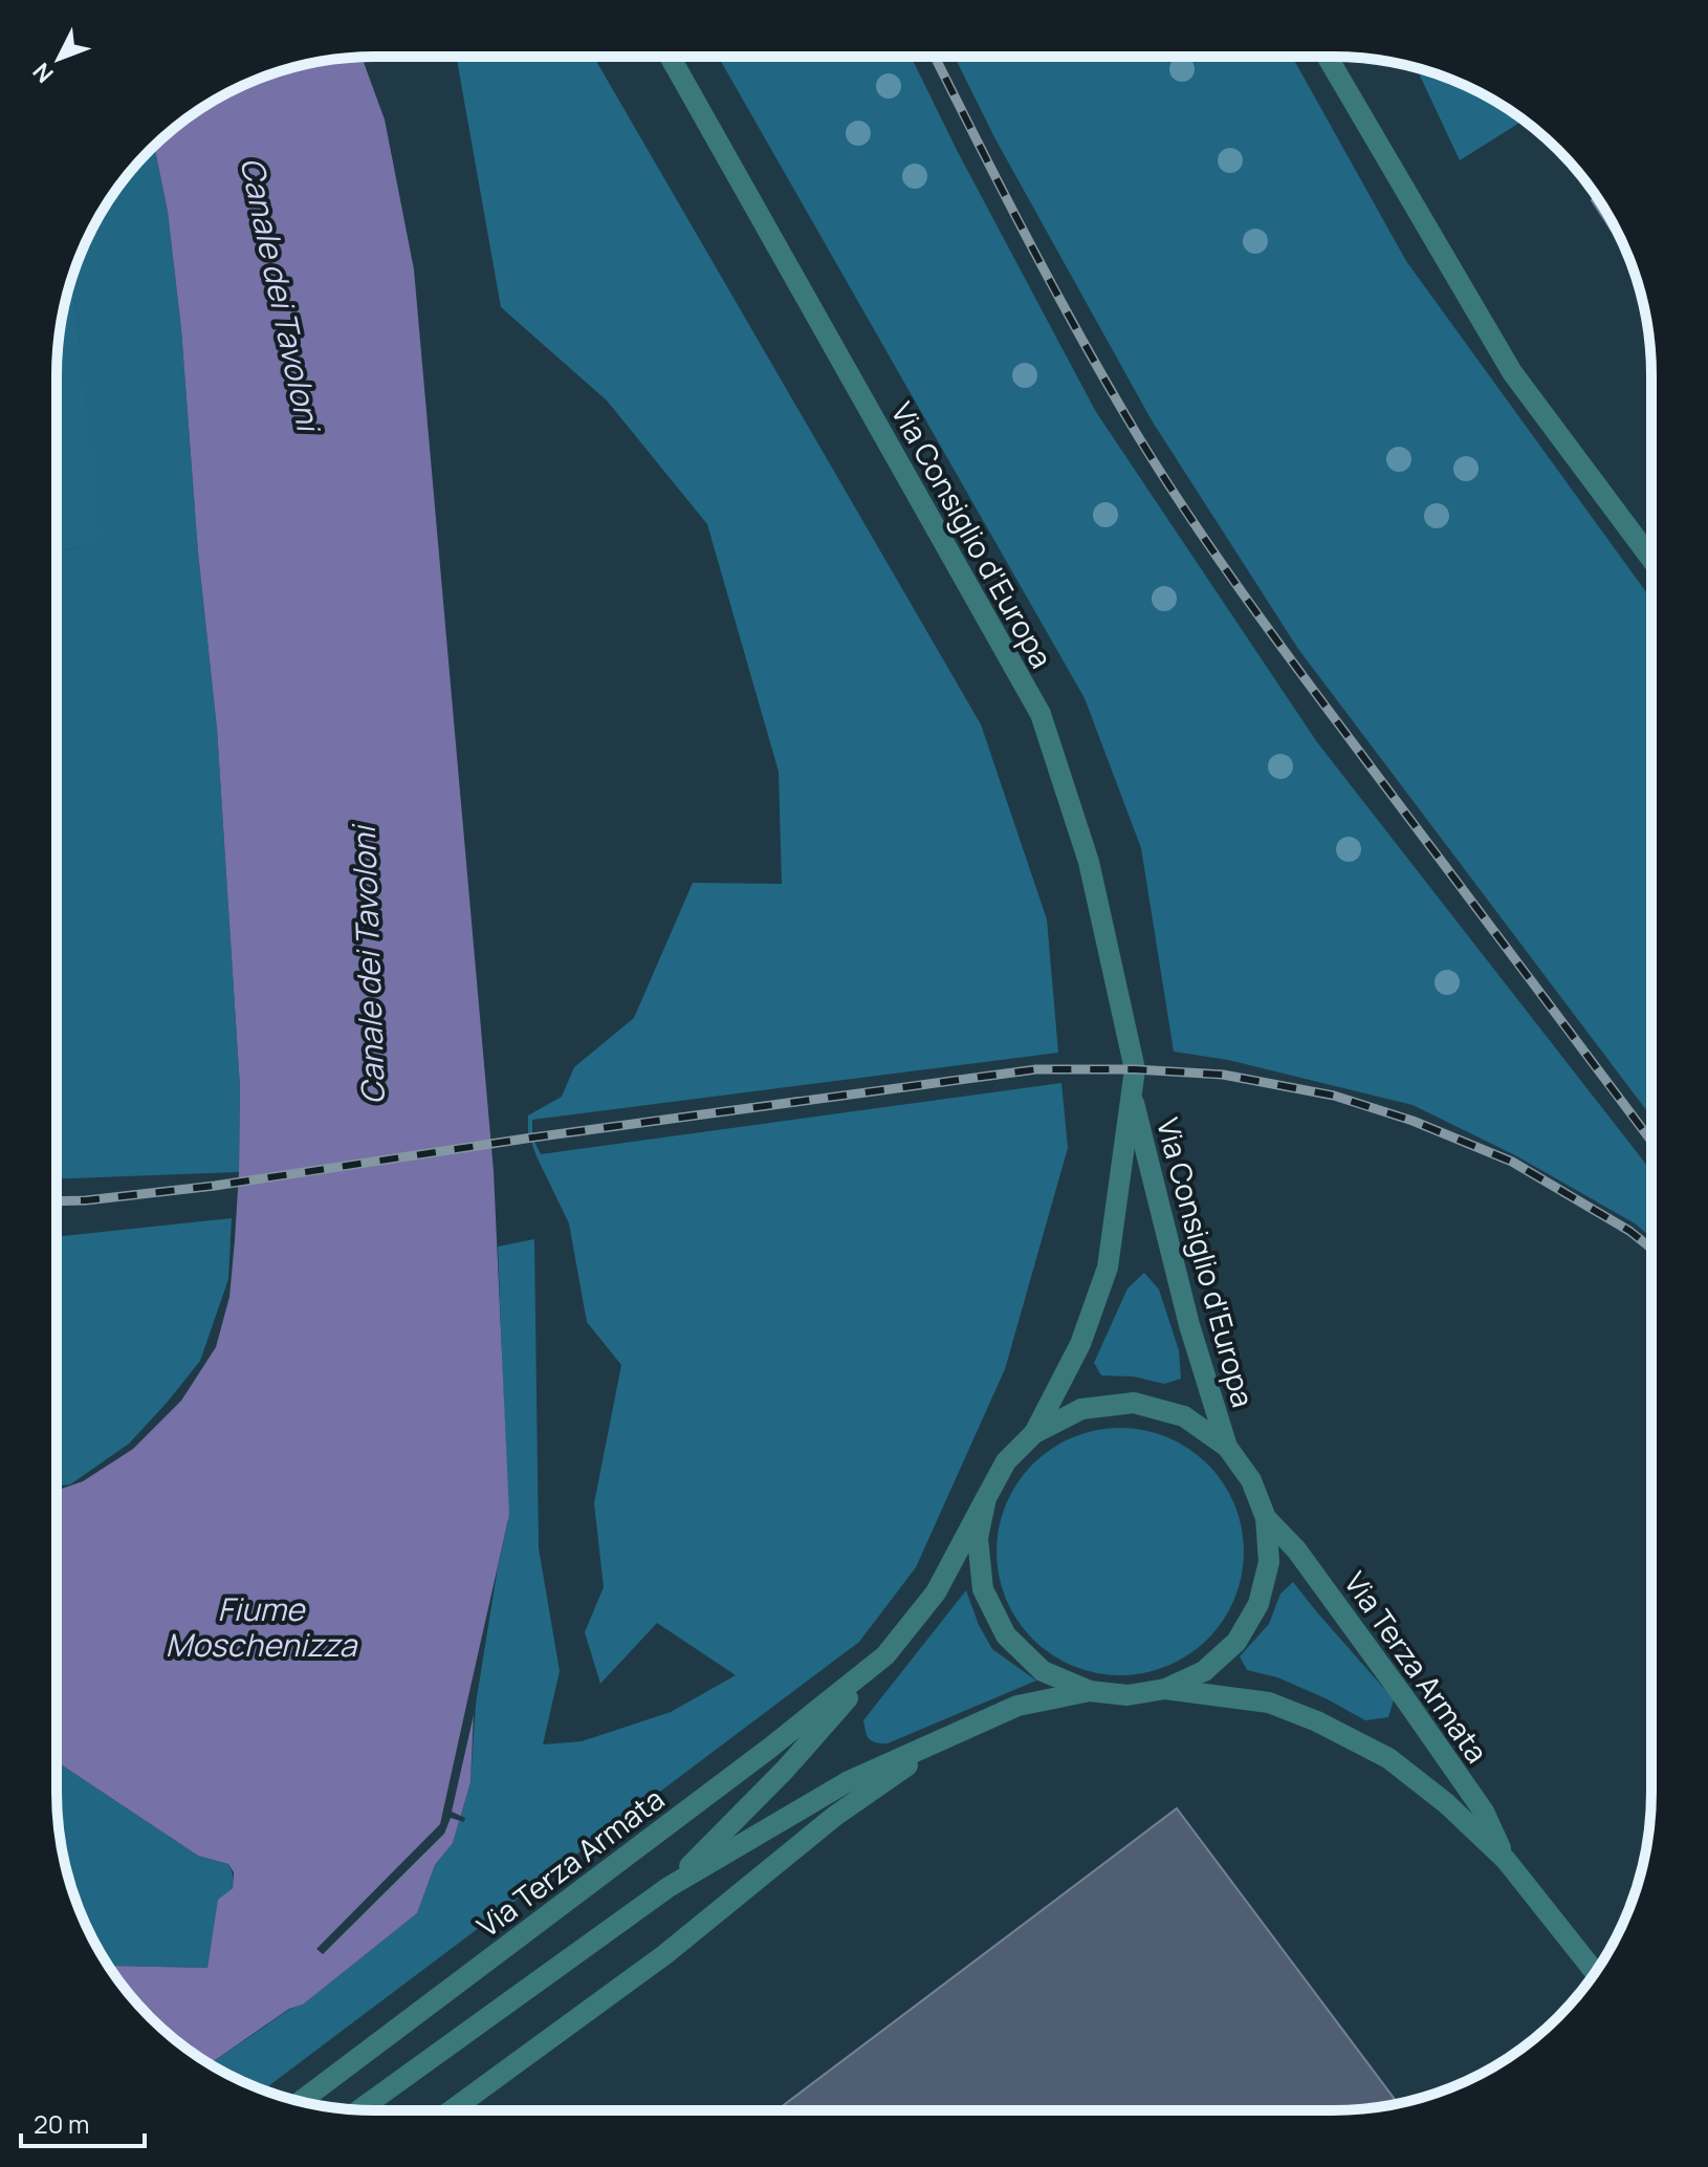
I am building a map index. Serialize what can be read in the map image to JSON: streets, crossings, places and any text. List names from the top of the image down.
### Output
{
  "streets": {
    "street": ["Via Consiglio d'Europa", "Via Terza Armata"]
  },
  "crossings": [
    ["Via Consiglio d'Europa", "Via Terza Armata"]
  ],
  "water": ["Canale dei Tavoloni", "Fiume Moschenizza"],
  "scale_bar": "20 m",
  "north": "bottom left"
}
